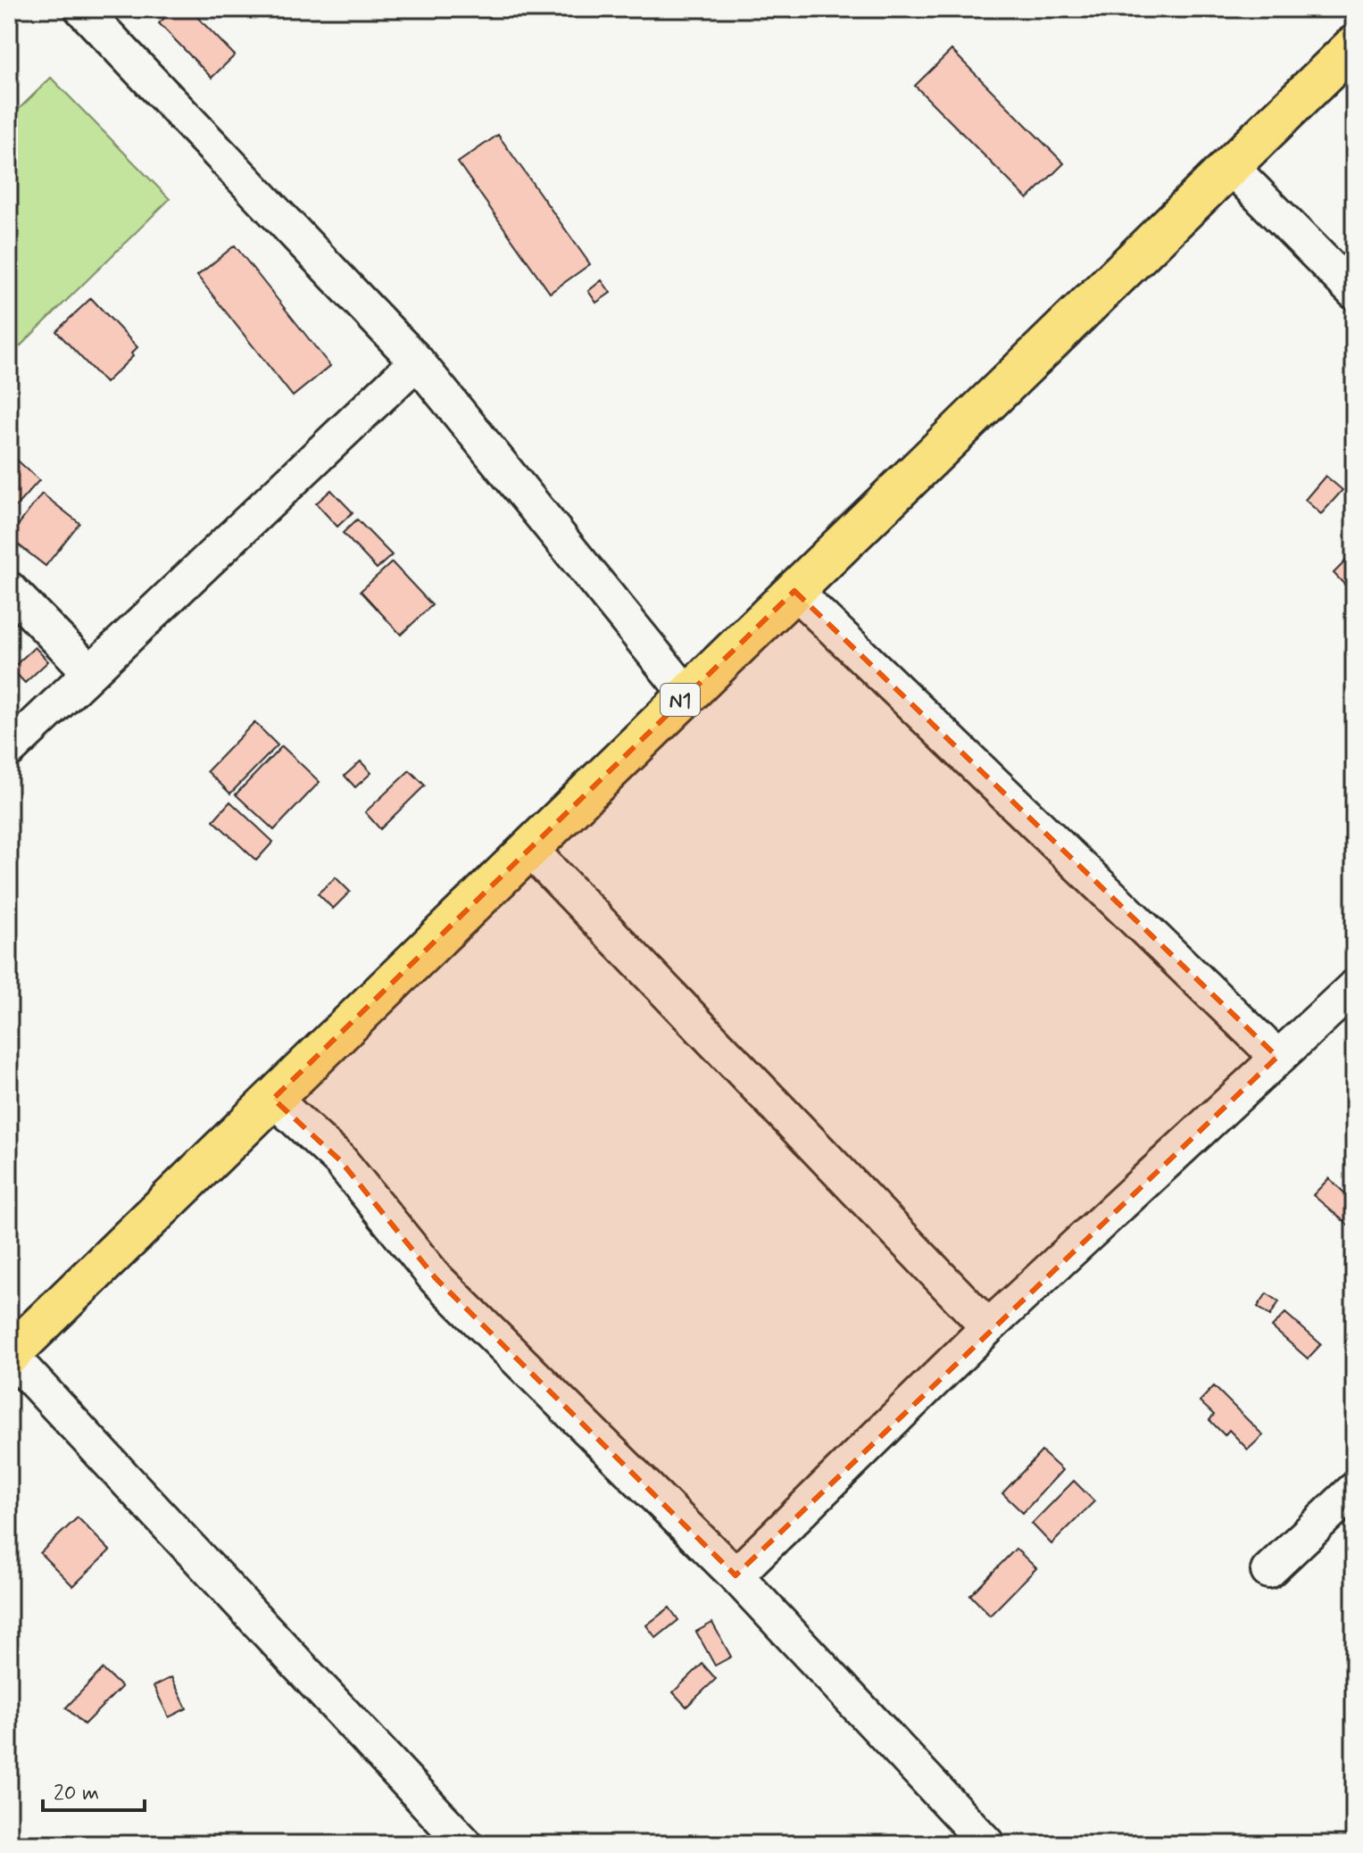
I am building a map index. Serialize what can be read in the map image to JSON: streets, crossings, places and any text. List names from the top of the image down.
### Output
{
  "streets": {
    "highway": ["N1"]
  },
  "scale_bar": "20 m"
}
